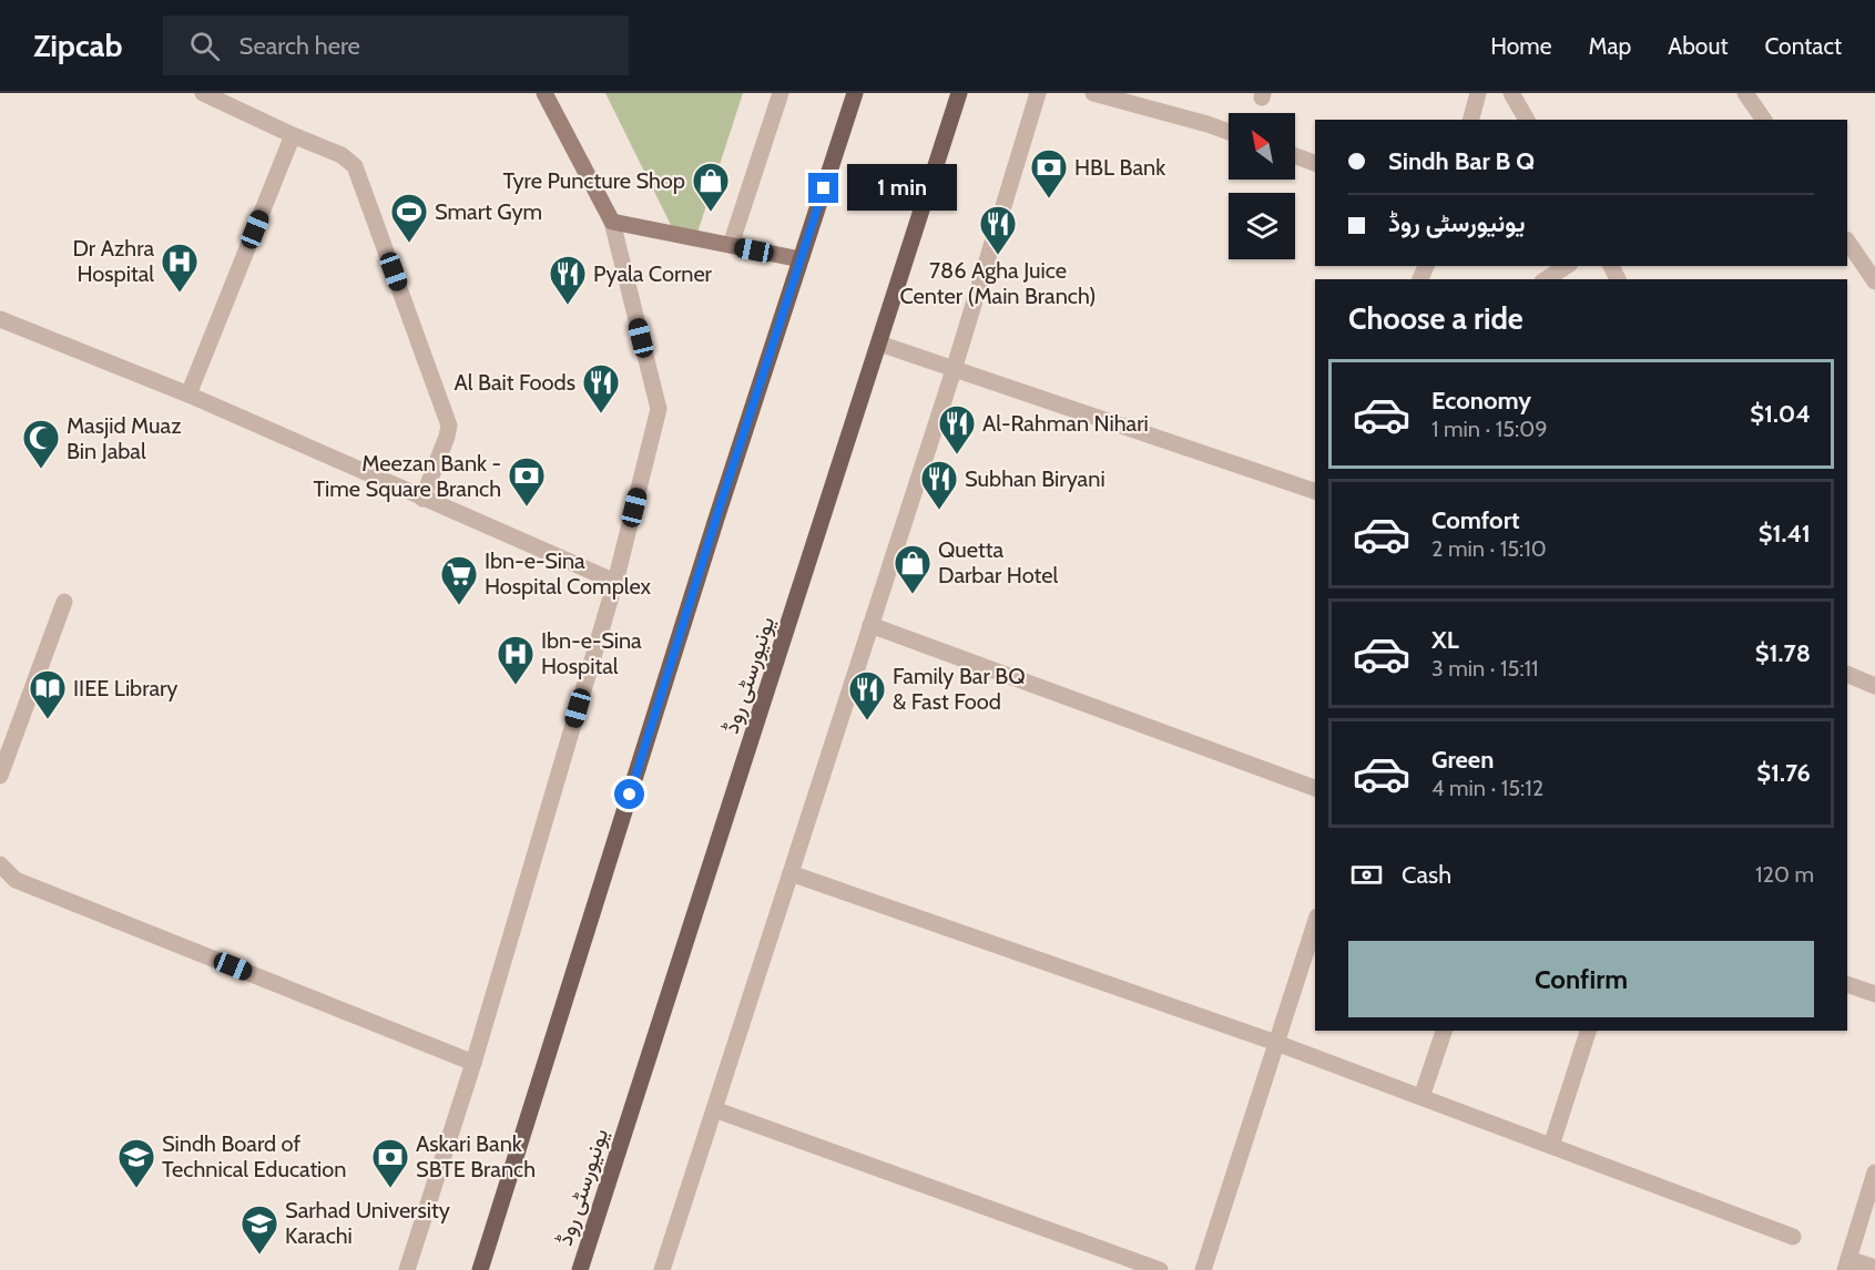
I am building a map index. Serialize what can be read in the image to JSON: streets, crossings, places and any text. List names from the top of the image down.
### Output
{
  "streets": {
    "main road": ["یونیورسٹی روڈ"]
  },
  "places": {
    "bank": ["HBL Bank", "Meezan Bank - Time Square Branch", "Askari Bank SBTE Branch"],
    "shop": ["Tyre Puncture Shop", "Quetta Darbar Hotel"],
    "sports": ["Smart Gym"],
    "restaurant": [
      "786 Agha Juice Center (Main Branch)",
      "Pyala Corner",
      "Al Bait Foods",
      "Al-Rahman Nihari",
      "Subhan Biryani",
      "Family Bar BQ & Fast Food"
    ],
    "hospital": ["Dr Azhra Hospital", "Ibn-e-Sina Hospital"],
    "mosque": ["Masjid Muaz Bin Jabal"],
    "supermarket": ["Ibn-e-Sina Hospital Complex"],
    "library": ["IIEE Library"],
    "school or university": ["Sindh Board of Technical Education", "Sarhad University Karachi"]
  },
  "north": "top left",
  "page": {
    "header": "Zipcab",
    "search": "Search here",
    "nav": [
      "Home",
      "Map",
      "About",
      "Contact"
    ],
    "banner": ["Sindh Bar B Q", "یونیورسٹی روڈ"],
    "bubble": "1 min",
    "heading": "Choose a ride",
    "list": [
      {
        "name": "Economy",
        "note": "1 min · 15:09",
        "value": "$1.04"
      },
      {
        "name": "Comfort",
        "note": "2 min · 15:10",
        "value": "$1.41"
      },
      {
        "name": "XL",
        "note": "3 min · 15:11",
        "value": "$1.78"
      },
      {
        "name": "Green",
        "note": "4 min · 15:12",
        "value": "$1.76"
      }
    ],
    "pay": ["Cash", "120 m"],
    "buttons": "Confirm"
  }
}
